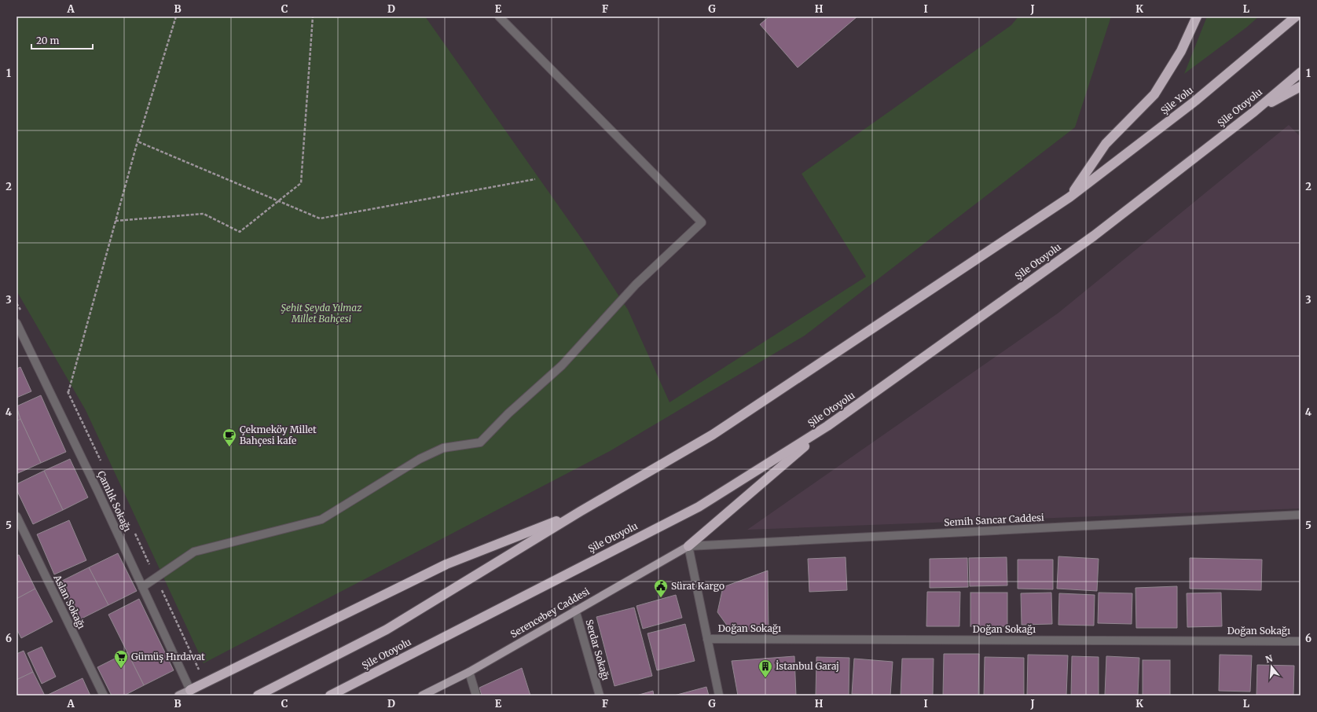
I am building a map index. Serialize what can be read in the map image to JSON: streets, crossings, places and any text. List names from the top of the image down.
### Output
{
  "streets": {
    "highway": ["Şile Yolu", "Şile Otoyolu"],
    "main road": ["Serencebey Caddesi"],
    "street": [
      "Çamlık Sokağı",
      "Semih Sancar Caddesi",
      "Aslan Sokağı",
      "Doğan Sokağı",
      "Serdar Sokağı"
    ]
  },
  "crossings": [
    ["Semih Sancar Caddesi", "Serencebey Caddesi"],
    ["Serencebey Caddesi", "Serdar Sokağı"]
  ],
  "parks": ["Şehit Şeyda Yılmaz Millet Bahçesi"],
  "places": {
    "cafe": ["Çekmeköy Millet Bahçesi kafe"],
    "public building": ["Sürat Kargo"],
    "supermarket": ["Gümüş Hırdavat"],
    "building": ["İstanbul Garaj"]
  },
  "scale_bar": "20 m",
  "north": "top",
  "grid": {
    "columns": [
      "A",
      "B",
      "C",
      "D",
      "E",
      "F",
      "G",
      "H",
      "I",
      "J",
      "K",
      "L"
    ],
    "rows": [
      "1",
      "2",
      "3",
      "4",
      "5",
      "6"
    ]
  }
}
